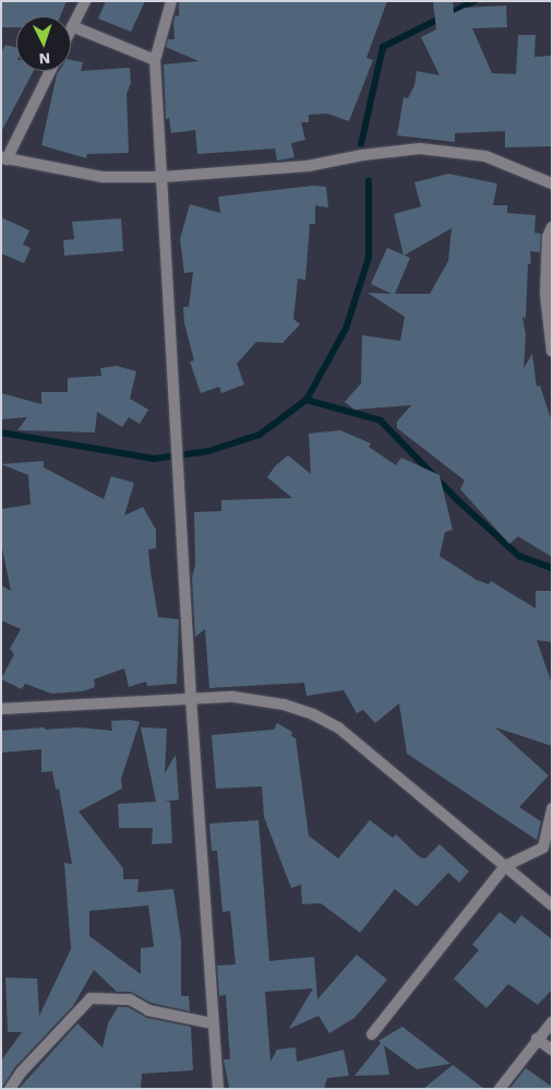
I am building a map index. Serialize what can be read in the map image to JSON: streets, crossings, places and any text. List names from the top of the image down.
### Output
{
  "north": "bottom"
}
